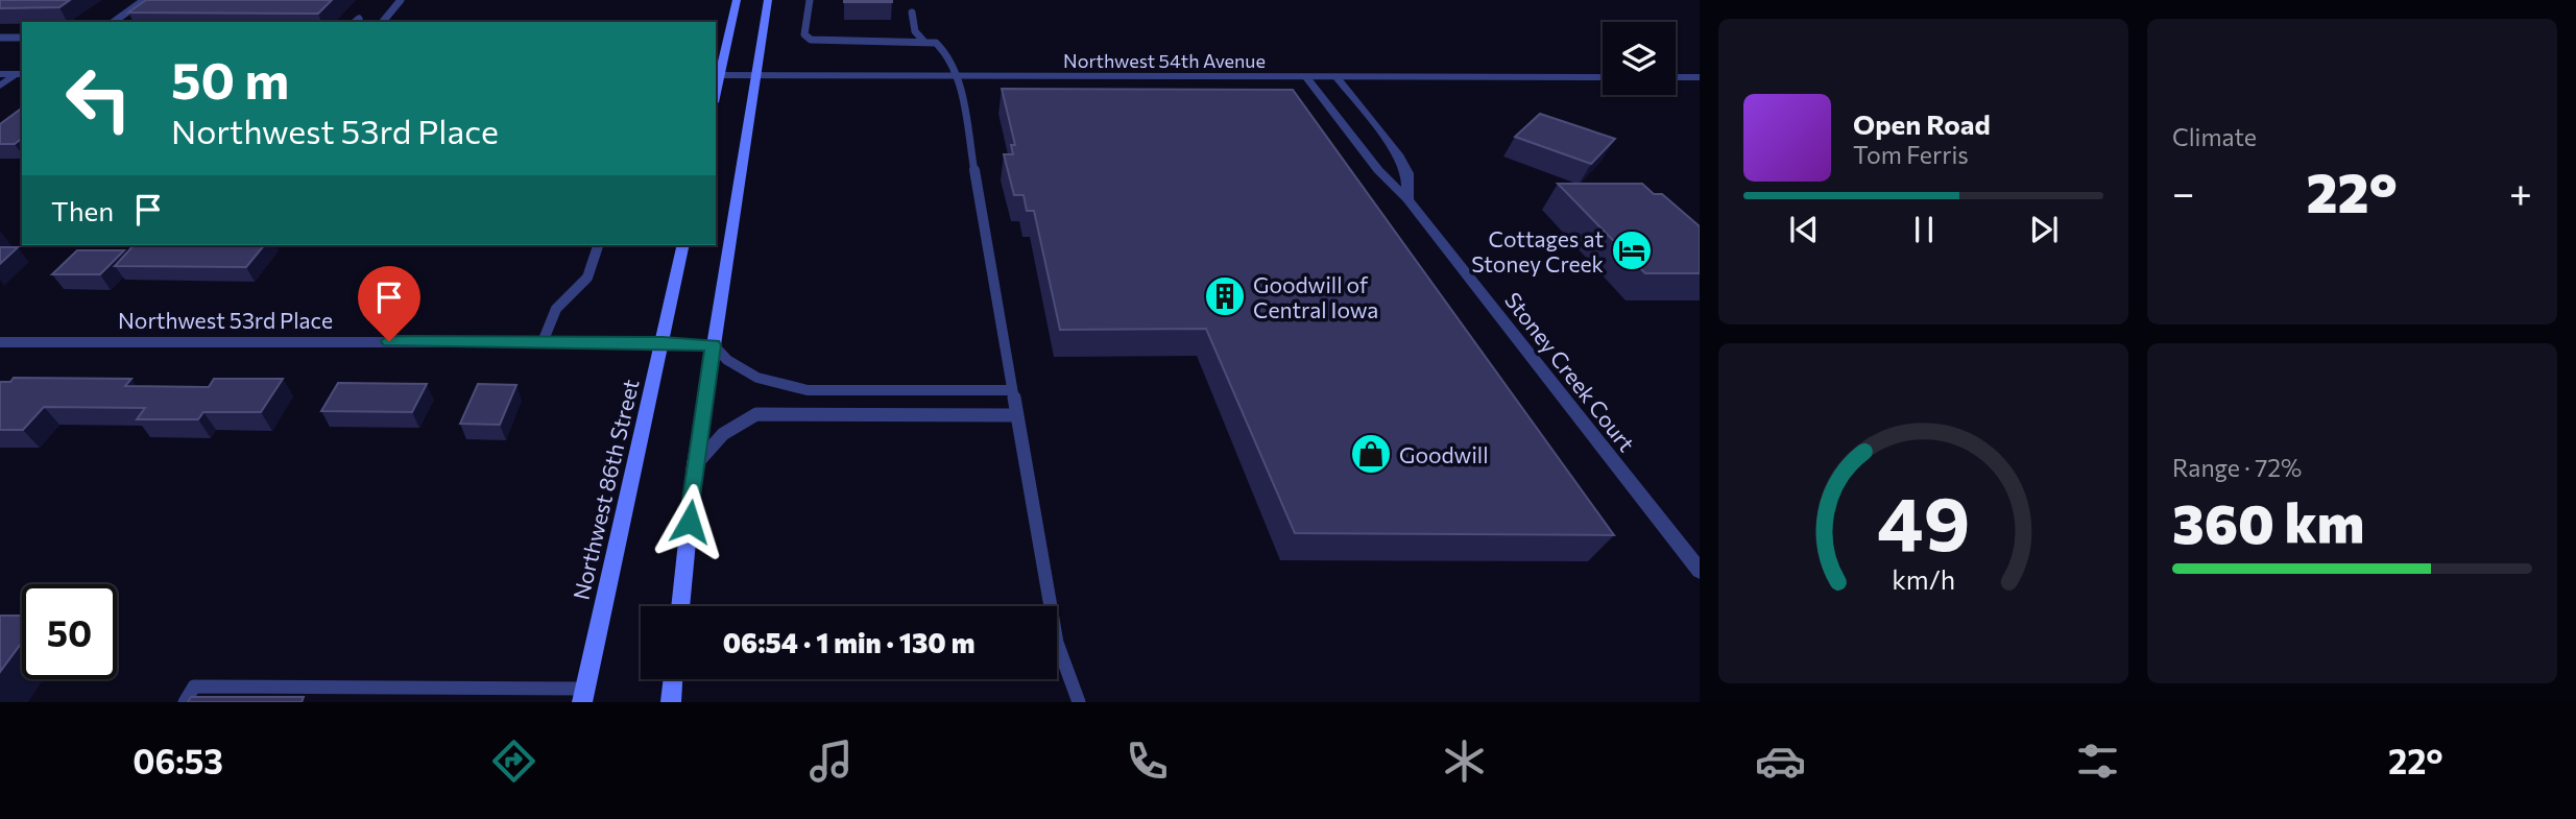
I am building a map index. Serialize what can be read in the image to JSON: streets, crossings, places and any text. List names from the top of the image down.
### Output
{
  "streets": {
    "main road": ["Northwest 86th Street"],
    "street": ["Northwest 54th Avenue", "Northwest 53rd Place", "Stoney Creek Court"]
  },
  "crossings": [
    ["Northwest 54th Avenue", "Stoney Creek Court"],
    ["Northwest 53rd Place", "Northwest 86th Street"]
  ],
  "places": {
    "hotel": ["Cottages at Stoney Creek"],
    "building": ["Goodwill of Central Iowa"],
    "shop": ["Goodwill"]
  },
  "page": {
    "tile": [
      "Climate",
      ["Range · 72%", "360 km"]
    ],
    "turn": ["50 m", "Northwest 53rd Place"],
    "song": ["Open Road", "Tom Ferris"],
    "heat": ["−", "22°", "+"],
    "then": "Then",
    "limit": "50",
    "trip": "06:54 · 1 min · 130 m",
    "tabs": ["06:53", "22°"],
    "gauge": ["49", "km/h"]
  }
}
